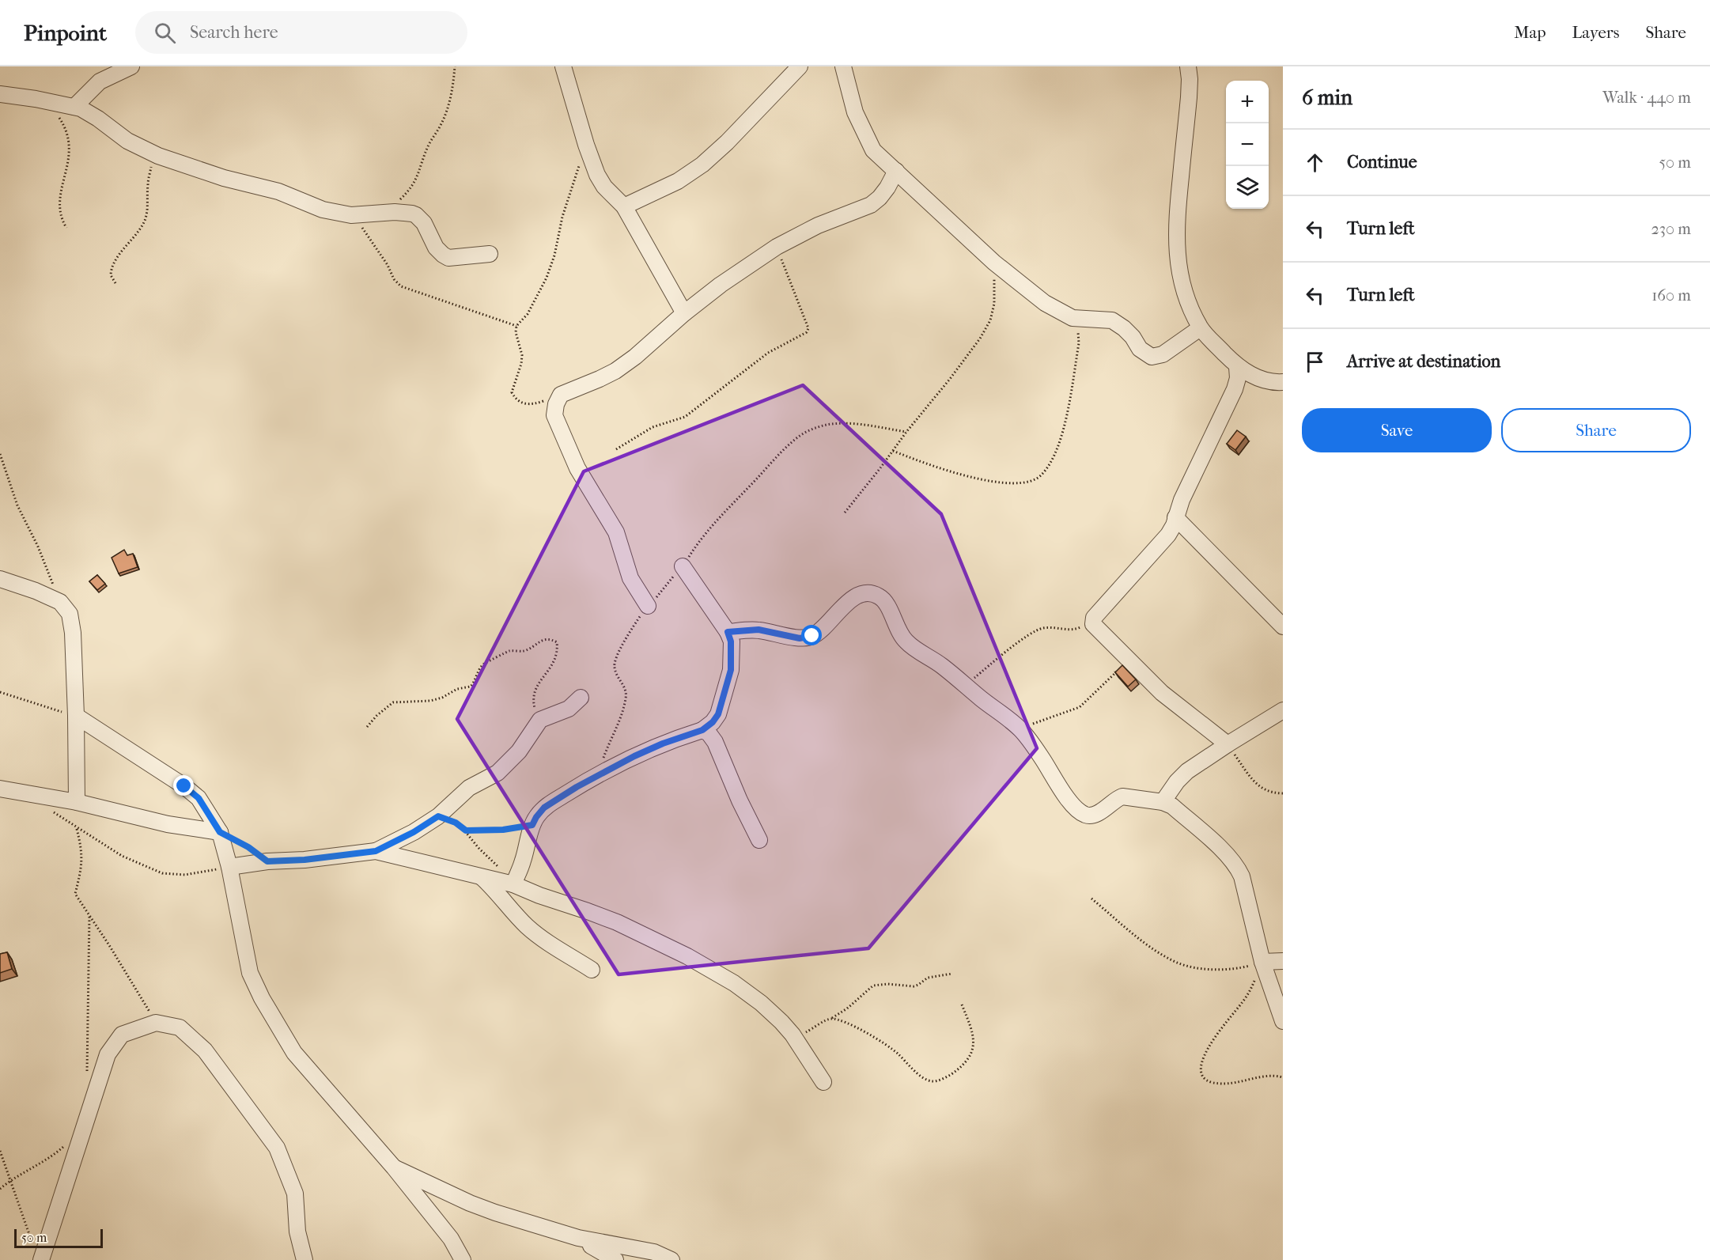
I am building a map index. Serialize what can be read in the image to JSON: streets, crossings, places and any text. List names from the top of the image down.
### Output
{
  "scale_bar": "50 m",
  "page": {
    "header": "Pinpoint",
    "search": "Search here",
    "nav": ["Map", "Layers", "Share"],
    "heading": ["6 min", "Walk · 440 m"],
    "map_buttons": ["+", "−"],
    "list": [
      ["Continue", "50 m"],
      ["Turn left", "230 m"],
      ["Turn left", "160 m"],
      "Arrive at destination"
    ],
    "buttons": ["Save", "Share"],
    "scale": "50 m"
  }
}
